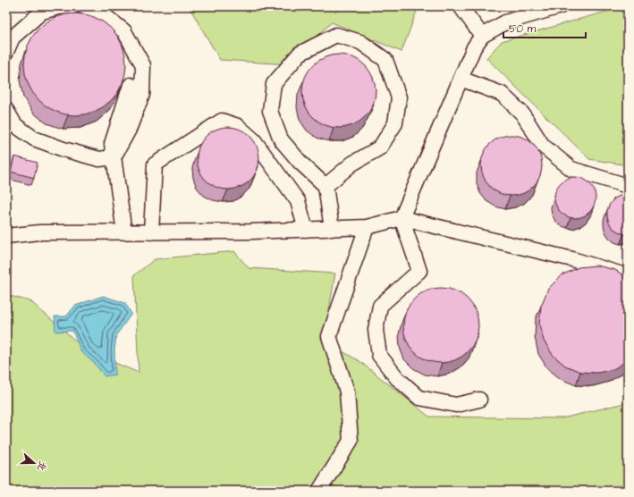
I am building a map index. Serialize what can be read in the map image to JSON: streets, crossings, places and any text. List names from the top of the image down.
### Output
{
  "scale_bar": "50 m",
  "north": "right"
}
